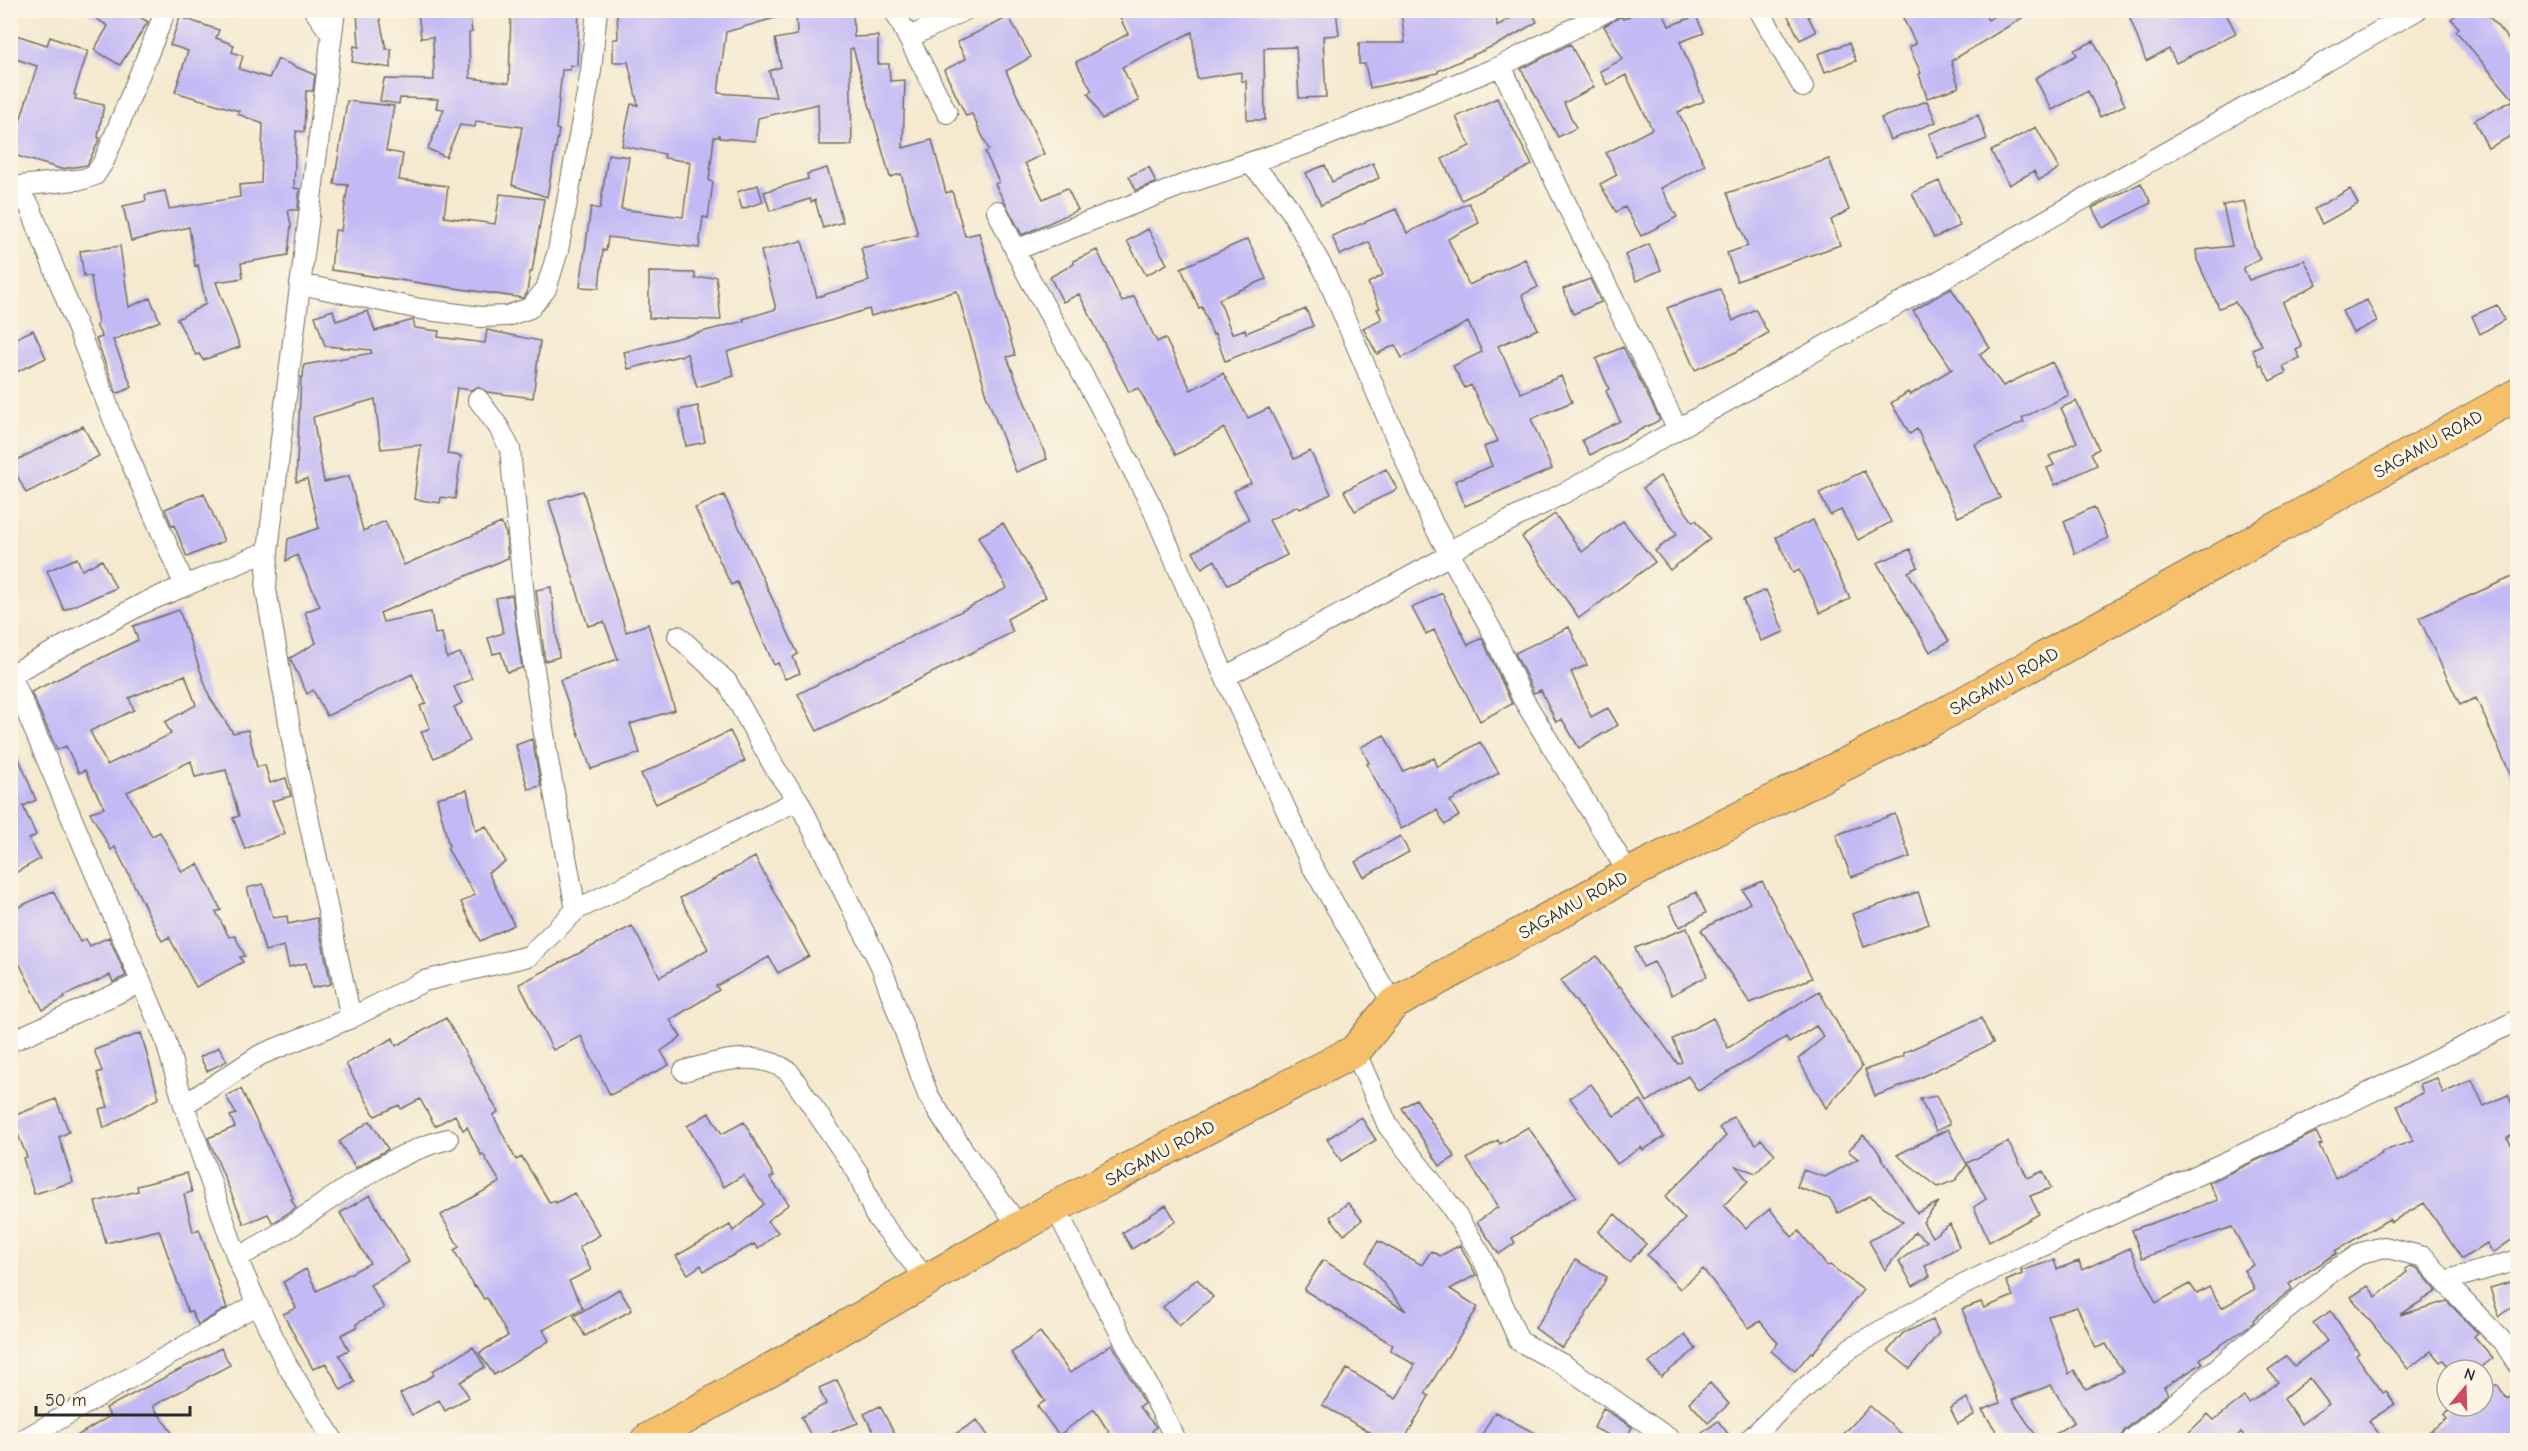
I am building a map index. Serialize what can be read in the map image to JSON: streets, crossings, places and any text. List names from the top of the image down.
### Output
{
  "streets": {
    "highway": ["SAGAMU ROAD"]
  },
  "scale_bar": "50 m",
  "north": "top"
}
